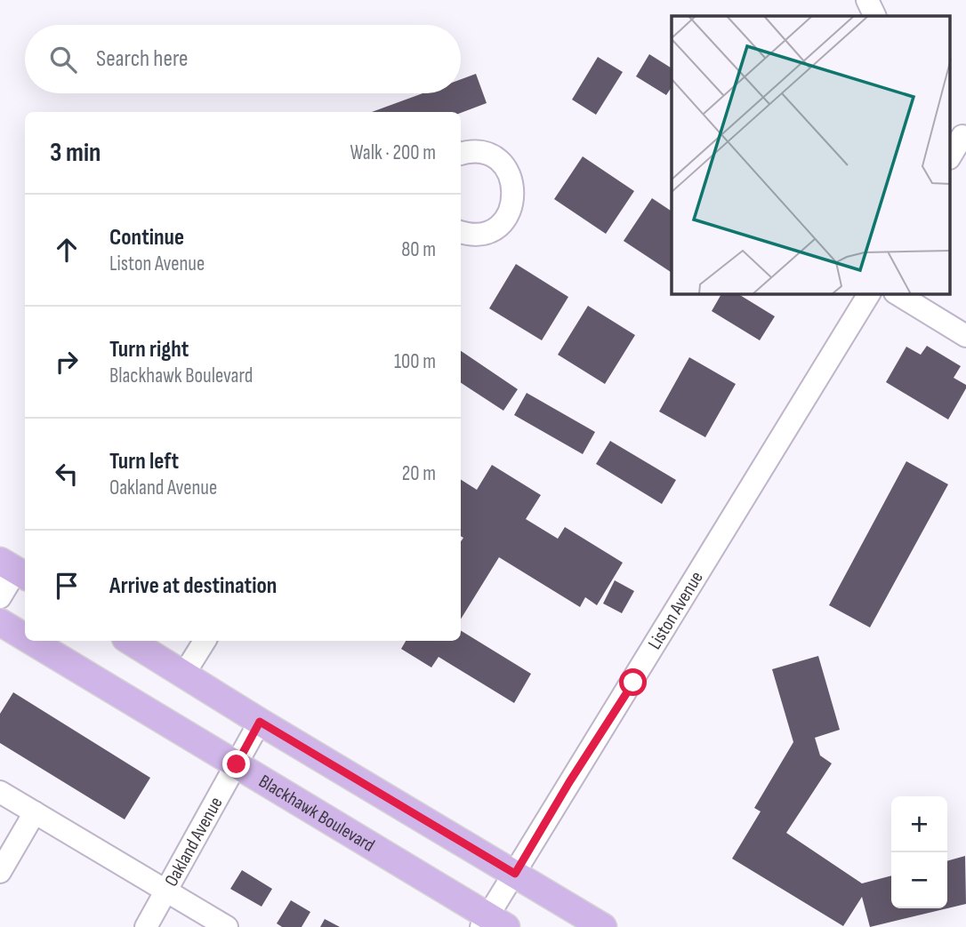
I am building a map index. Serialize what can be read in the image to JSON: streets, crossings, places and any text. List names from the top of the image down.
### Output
{
  "streets": {
    "main road": ["Blackhawk Boulevard"],
    "street": ["Liston Avenue", "Oakland Avenue"]
  },
  "crossings": [
    ["Liston Avenue", "Blackhawk Boulevard"],
    ["Blackhawk Boulevard", "Oakland Avenue"]
  ],
  "page": {
    "search": "Search here",
    "heading": ["3 min", "Walk · 200 m"],
    "list": [
      ["Continue", "Liston Avenue", "80 m"],
      ["Turn right", "Blackhawk Boulevard", "100 m"],
      ["Turn left", "Oakland Avenue", "20 m"],
      "Arrive at destination"
    ],
    "map_buttons": ["+", "−"]
  }
}
